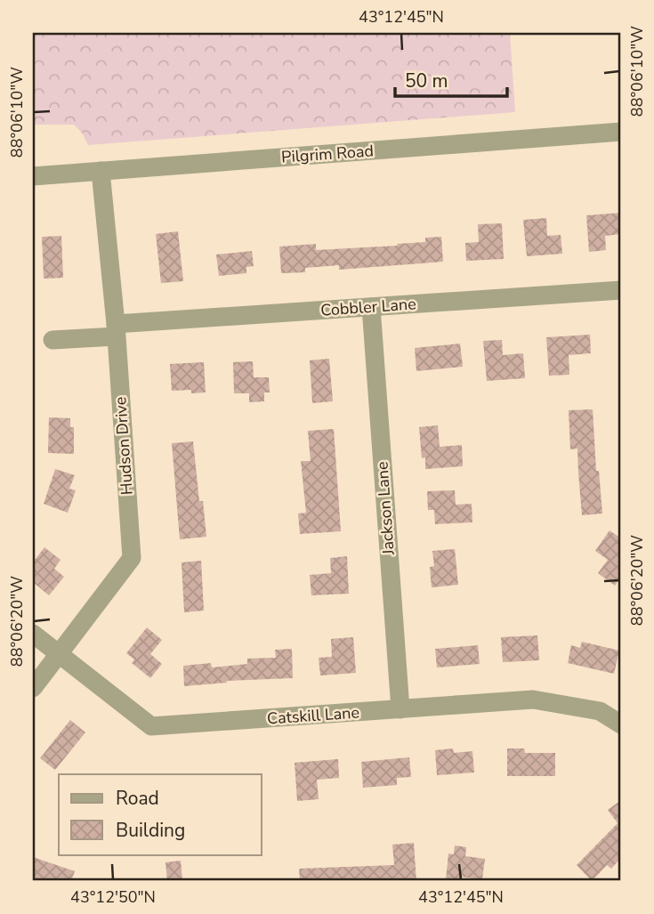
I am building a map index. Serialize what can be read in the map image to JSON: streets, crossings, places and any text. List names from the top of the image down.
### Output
{
  "streets": {
    "street": [
      "Pilgrim Road",
      "Cobbler Lane",
      "Hudson Drive",
      "Jackson Lane",
      "Catskill Lane"
    ]
  },
  "crossings": [
    ["Pilgrim Road", "Hudson Drive"],
    ["Cobbler Lane", "Hudson Drive"],
    ["Cobbler Lane", "Jackson Lane"],
    ["Hudson Drive", "Catskill Lane"],
    ["Jackson Lane", "Catskill Lane"]
  ],
  "legend": ["Road", "Building"],
  "scale_bar": "50 m",
  "coordinates": [
    "43°12'45\"N",
    "88°06'10\"W",
    "88°06'20\"W",
    "43°12'50\"N"
  ]
}
